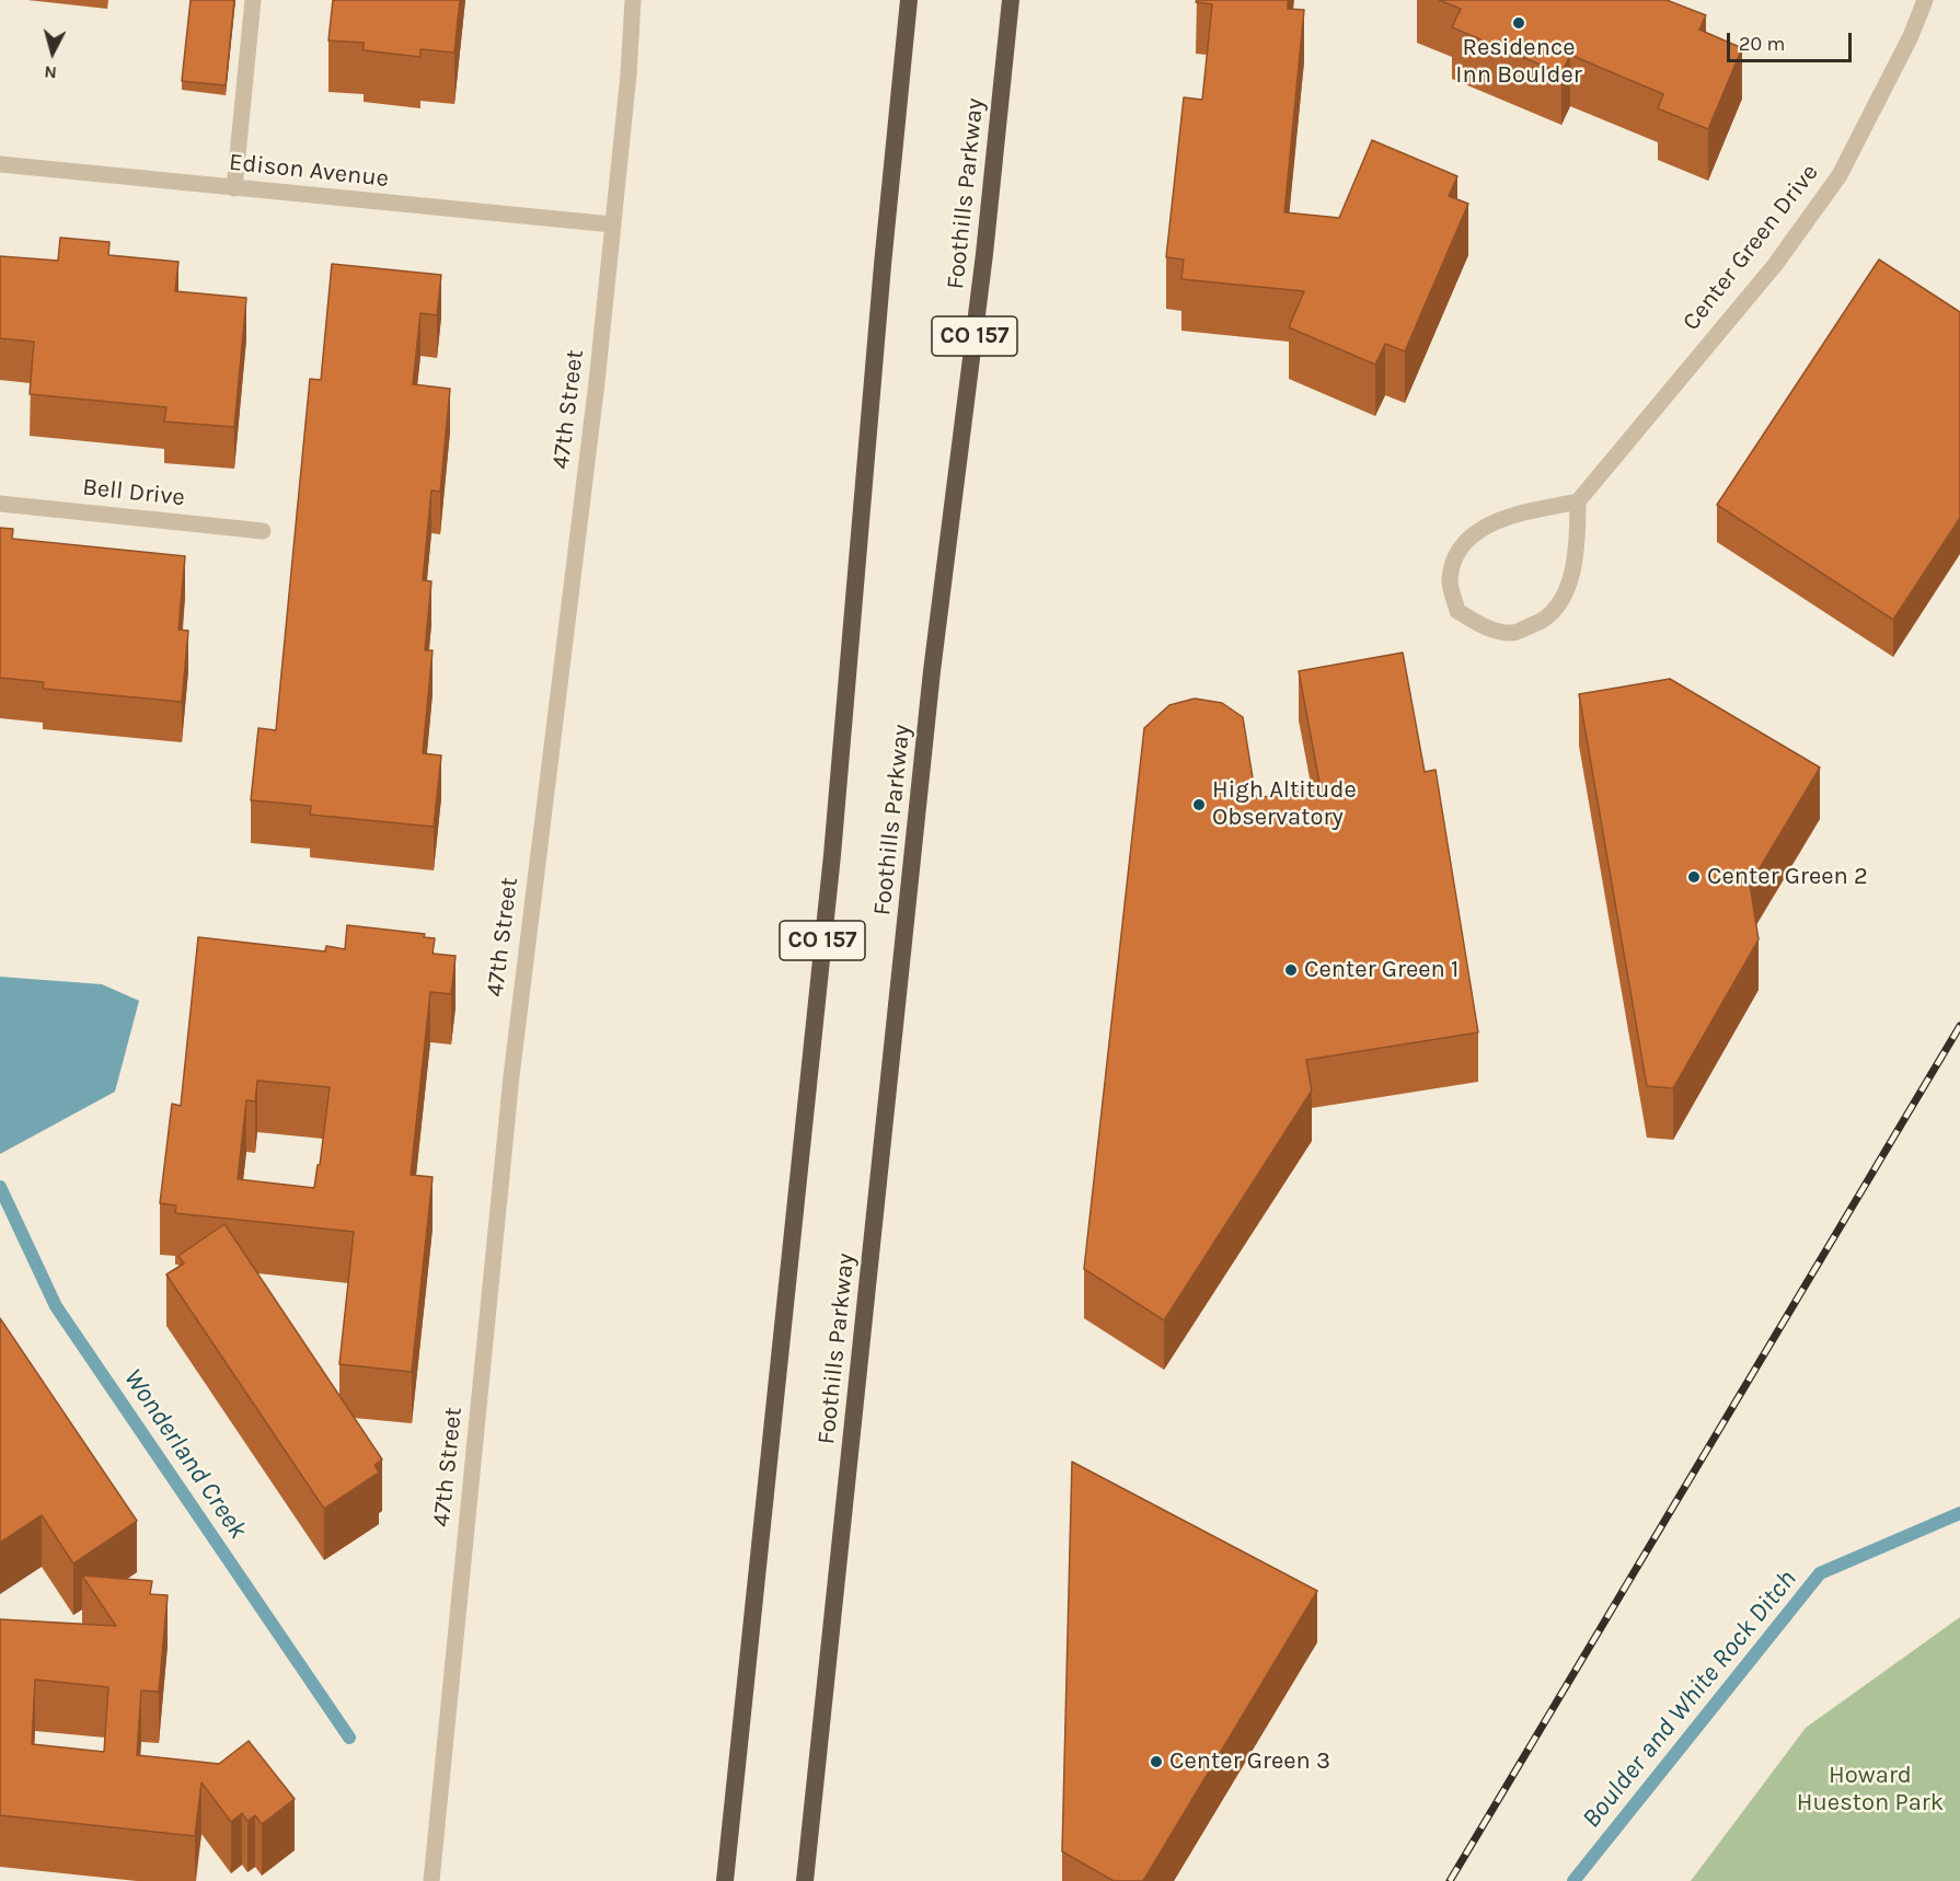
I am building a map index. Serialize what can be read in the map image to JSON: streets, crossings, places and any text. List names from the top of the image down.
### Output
{
  "streets": {
    "highway": ["Foothills Parkway", "CO 157"],
    "street": [
      "Edison Avenue",
      "Center Green Drive",
      "47th Street",
      "Bell Drive"
    ]
  },
  "crossings": [
    ["Edison Avenue", "47th Street"]
  ],
  "water": ["Wonderland Creek", "Boulder and White Rock Ditch"],
  "parks": ["Howard Hueston Park"],
  "places": [
    "Residence Inn Boulder",
    "High Altitude Observatory",
    "Center Green 2",
    "Center Green 1",
    "Center Green 3"
  ],
  "scale_bar": "20 m",
  "north": "bottom"
}
